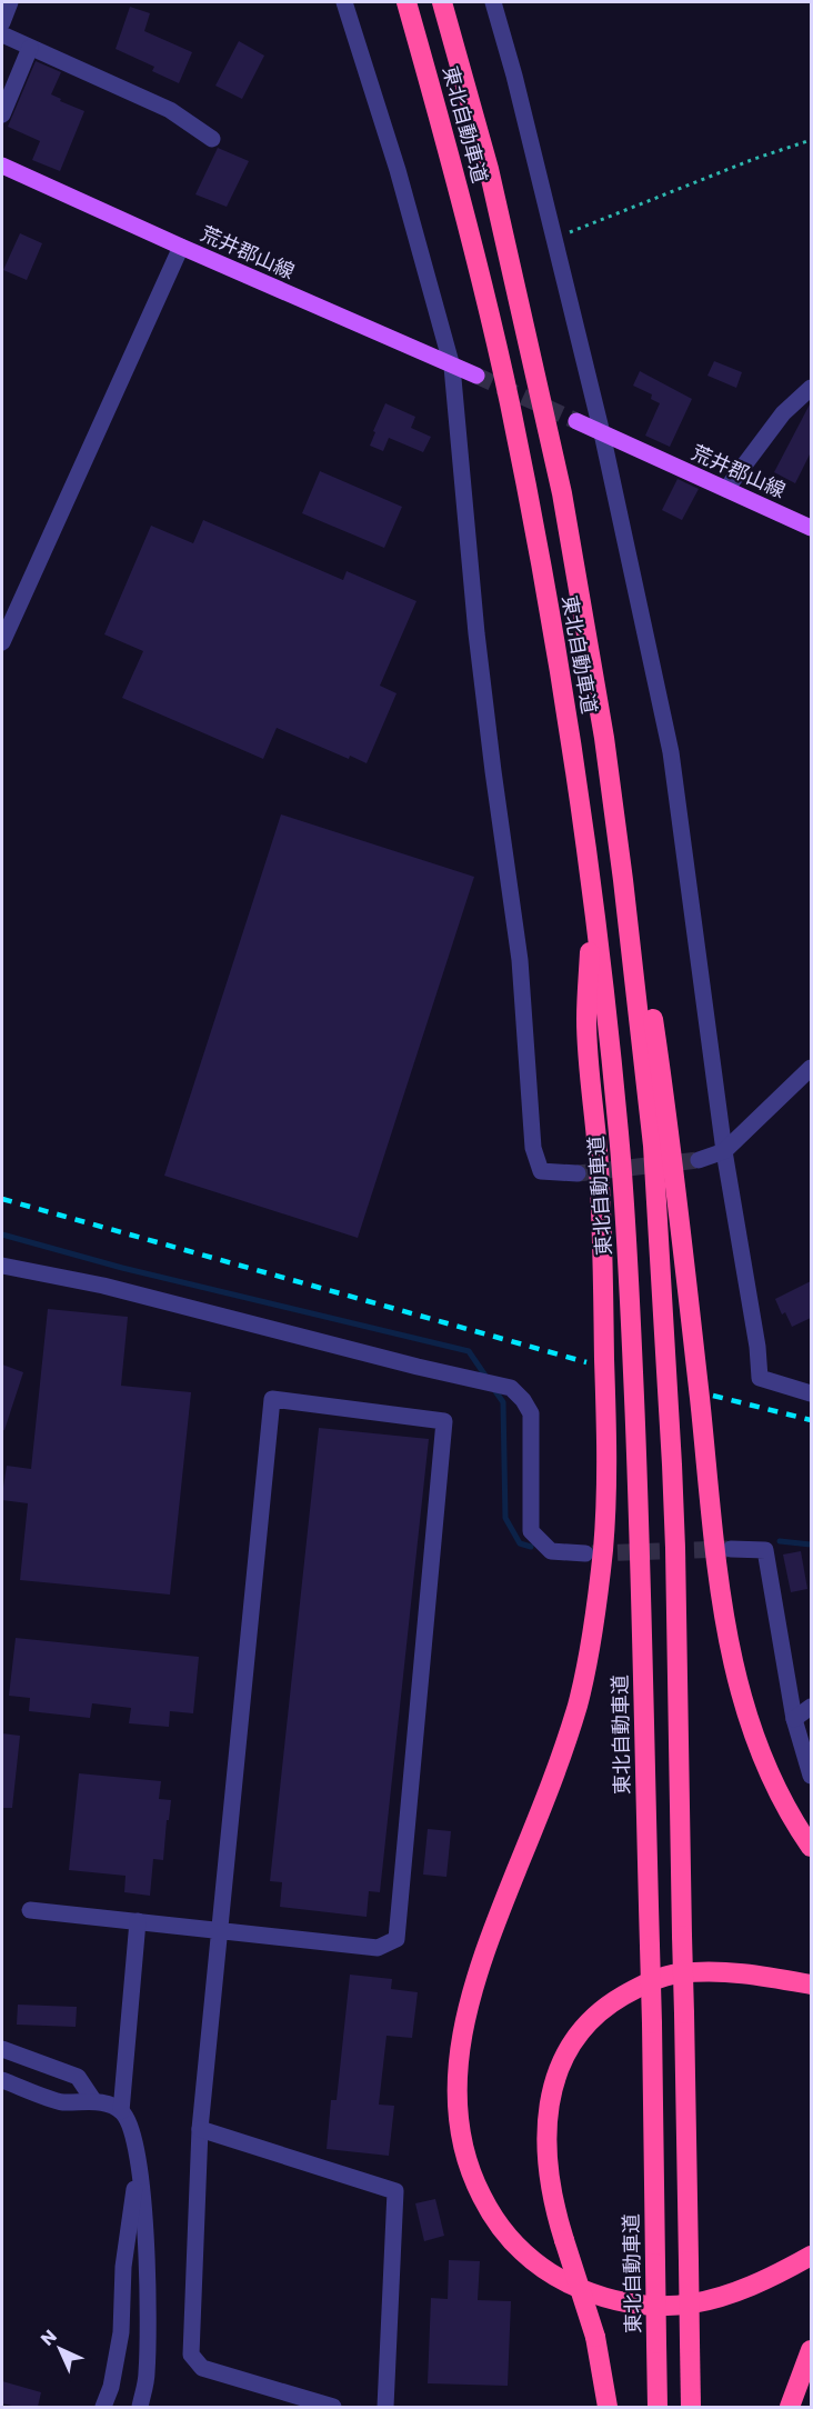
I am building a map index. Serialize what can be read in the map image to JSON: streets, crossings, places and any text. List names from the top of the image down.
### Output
{
  "streets": {
    "highway": ["東北自動車道"],
    "main road": ["荒井郡山線"]
  },
  "north": "top left"
}
